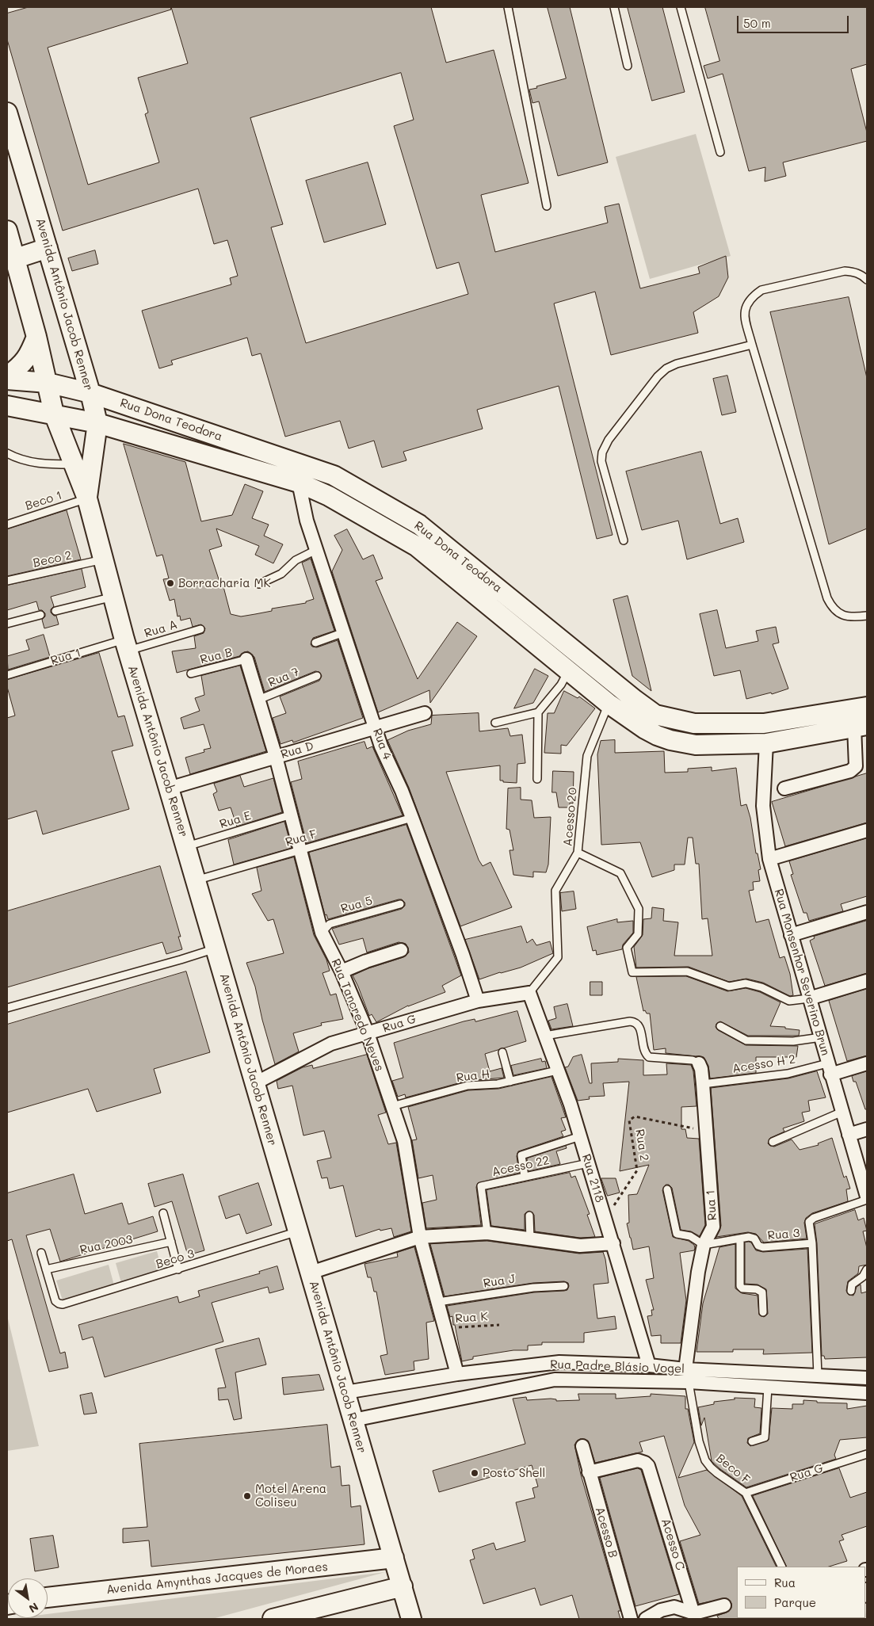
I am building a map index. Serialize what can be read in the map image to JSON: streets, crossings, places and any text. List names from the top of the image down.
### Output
{
  "streets": {
    "main road": ["Avenida Antônio Jacob Renner", "Rua Dona Teodora", "Avenida Amynthas Jacques de Moraes"],
    "street": [
      "Rua 1",
      "Rua 4",
      "Rua D",
      "Rua Monsenhor Severino Brun",
      "Rua Tancredo Neves",
      "Rua G",
      "Rua 2118",
      "Rua Padre Blásio Vogel",
      "Acesso B",
      "Acesso C"
    ],
    "lane": [
      "Beco 1",
      "Beco 2",
      "Rua A",
      "Rua B",
      "Rua 7",
      "Acesso 20",
      "Rua E",
      "Rua F",
      "Rua 5",
      "Acesso H 2",
      "Rua H",
      "Acesso 22",
      "Rua 3",
      "Rua 2003",
      "Beco 3",
      "Rua J",
      "Beco F"
    ],
    "path": ["Rua 2", "Rua K"]
  },
  "crossings": [
    ["Avenida Antônio Jacob Renner", "Rua Dona Teodora"],
    ["Avenida Antônio Jacob Renner", "Beco 1"],
    ["Avenida Antônio Jacob Renner", "Beco 2"],
    ["Avenida Antônio Jacob Renner", "Rua A"],
    ["Avenida Antônio Jacob Renner", "Rua 1"],
    ["Avenida Antônio Jacob Renner", "Rua D"],
    ["Avenida Antônio Jacob Renner", "Rua E"],
    ["Avenida Antônio Jacob Renner", "Rua F"],
    ["Avenida Antônio Jacob Renner", "Rua G"],
    ["Avenida Antônio Jacob Renner", "Beco 3"],
    ["Avenida Antônio Jacob Renner", "Rua Padre Blásio Vogel"],
    ["Avenida Antônio Jacob Renner", "Avenida Amynthas Jacques de Moraes"],
    ["Rua Dona Teodora", "Rua 4"],
    ["Rua Dona Teodora", "Acesso 20"],
    ["Rua Dona Teodora", "Rua Monsenhor Severino Brun"],
    ["Rua A", "Rua 1"],
    ["Rua B", "Rua Tancredo Neves"],
    ["Rua 1", "Acesso H 2"],
    ["Rua 1", "Rua 2"],
    ["Rua 1", "Rua Padre Blásio Vogel"],
    ["Rua 7", "Rua Tancredo Neves"],
    ["Rua 4", "Rua D"],
    ["Rua 4", "Rua F"],
    ["Rua 4", "Rua G"],
    ["Rua D", "Rua Tancredo Neves"],
    ["Acesso 20", "Rua Monsenhor Severino Brun"],
    ["Rua E", "Rua Tancredo Neves"],
    ["Rua F", "Rua Tancredo Neves"],
    ["Rua 5", "Rua Tancredo Neves"],
    ["Rua Monsenhor Severino Brun", "Acesso H 2"],
    ["Rua Tancredo Neves", "Rua G"],
    ["Rua Tancredo Neves", "Rua H"],
    ["Rua Tancredo Neves", "Rua J"],
    ["Rua Tancredo Neves", "Rua K"],
    ["Rua Tancredo Neves", "Rua Padre Blásio Vogel"],
    ["Rua G", "Rua 2118"],
    ["Rua G", "Beco F"],
    ["Rua H", "Rua 2118"],
    ["Rua 2", "Rua 2118"],
    ["Acesso 22", "Rua 2118"],
    ["Rua 2118", "Rua Padre Blásio Vogel"],
    ["Rua 2003", "Beco 3"],
    ["Rua Padre Blásio Vogel", "Beco F"],
    ["Acesso B", "Acesso C"]
  ],
  "places": ["Borracharia MK", "Posto Shell", "Motel Arena Coliseu"],
  "legend": ["Rua", "Parque"],
  "scale_bar": "50 m",
  "north": "bottom right"
}
